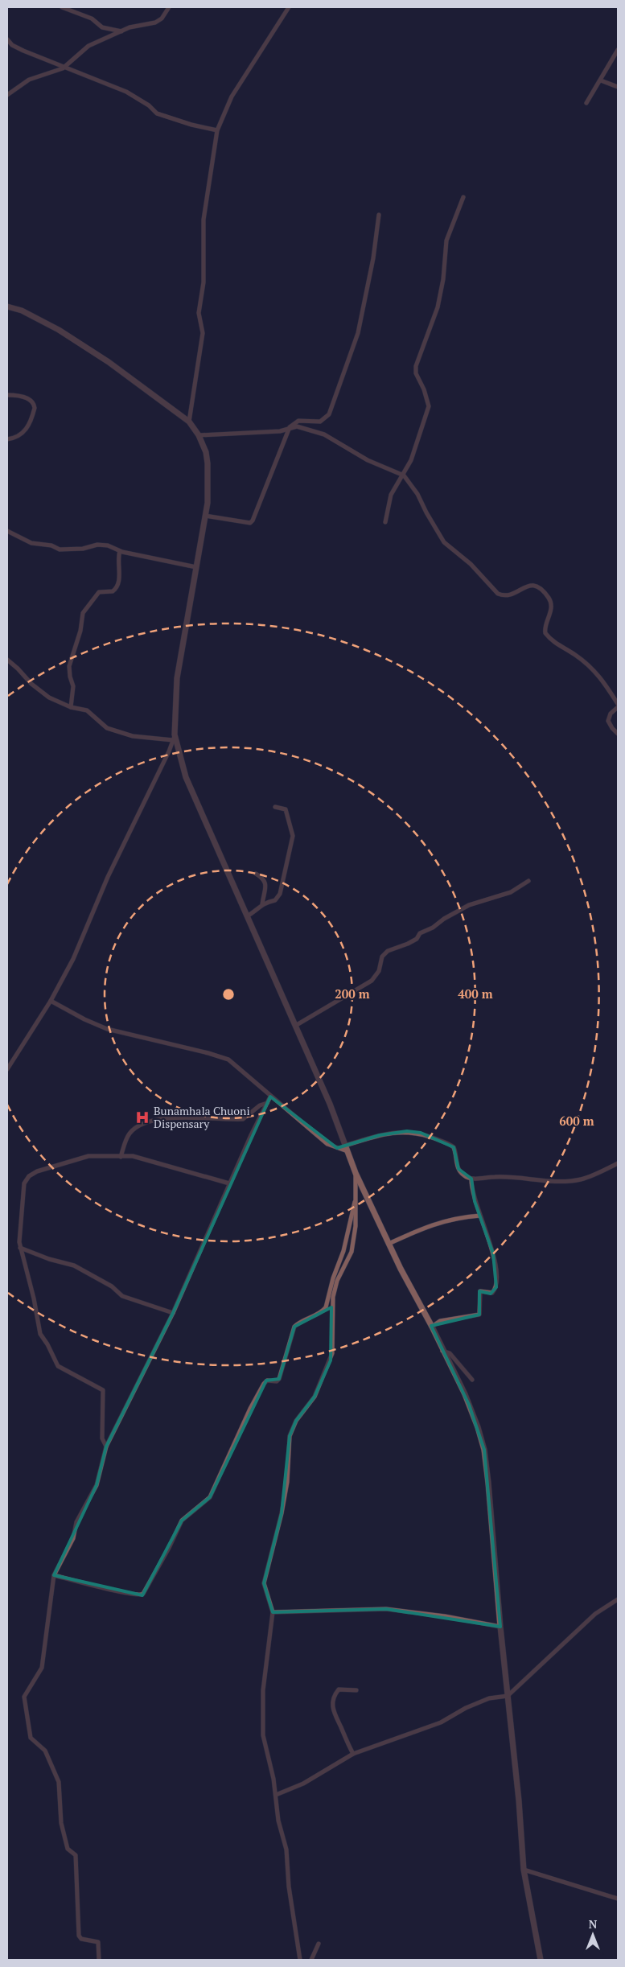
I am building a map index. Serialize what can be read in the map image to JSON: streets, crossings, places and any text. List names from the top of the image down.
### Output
{
  "places": {
    "hospital": ["Bunamhala Chuoni Dispensary"]
  },
  "north": "top",
  "rings": ["200 m", "400 m", "600 m"]
}
